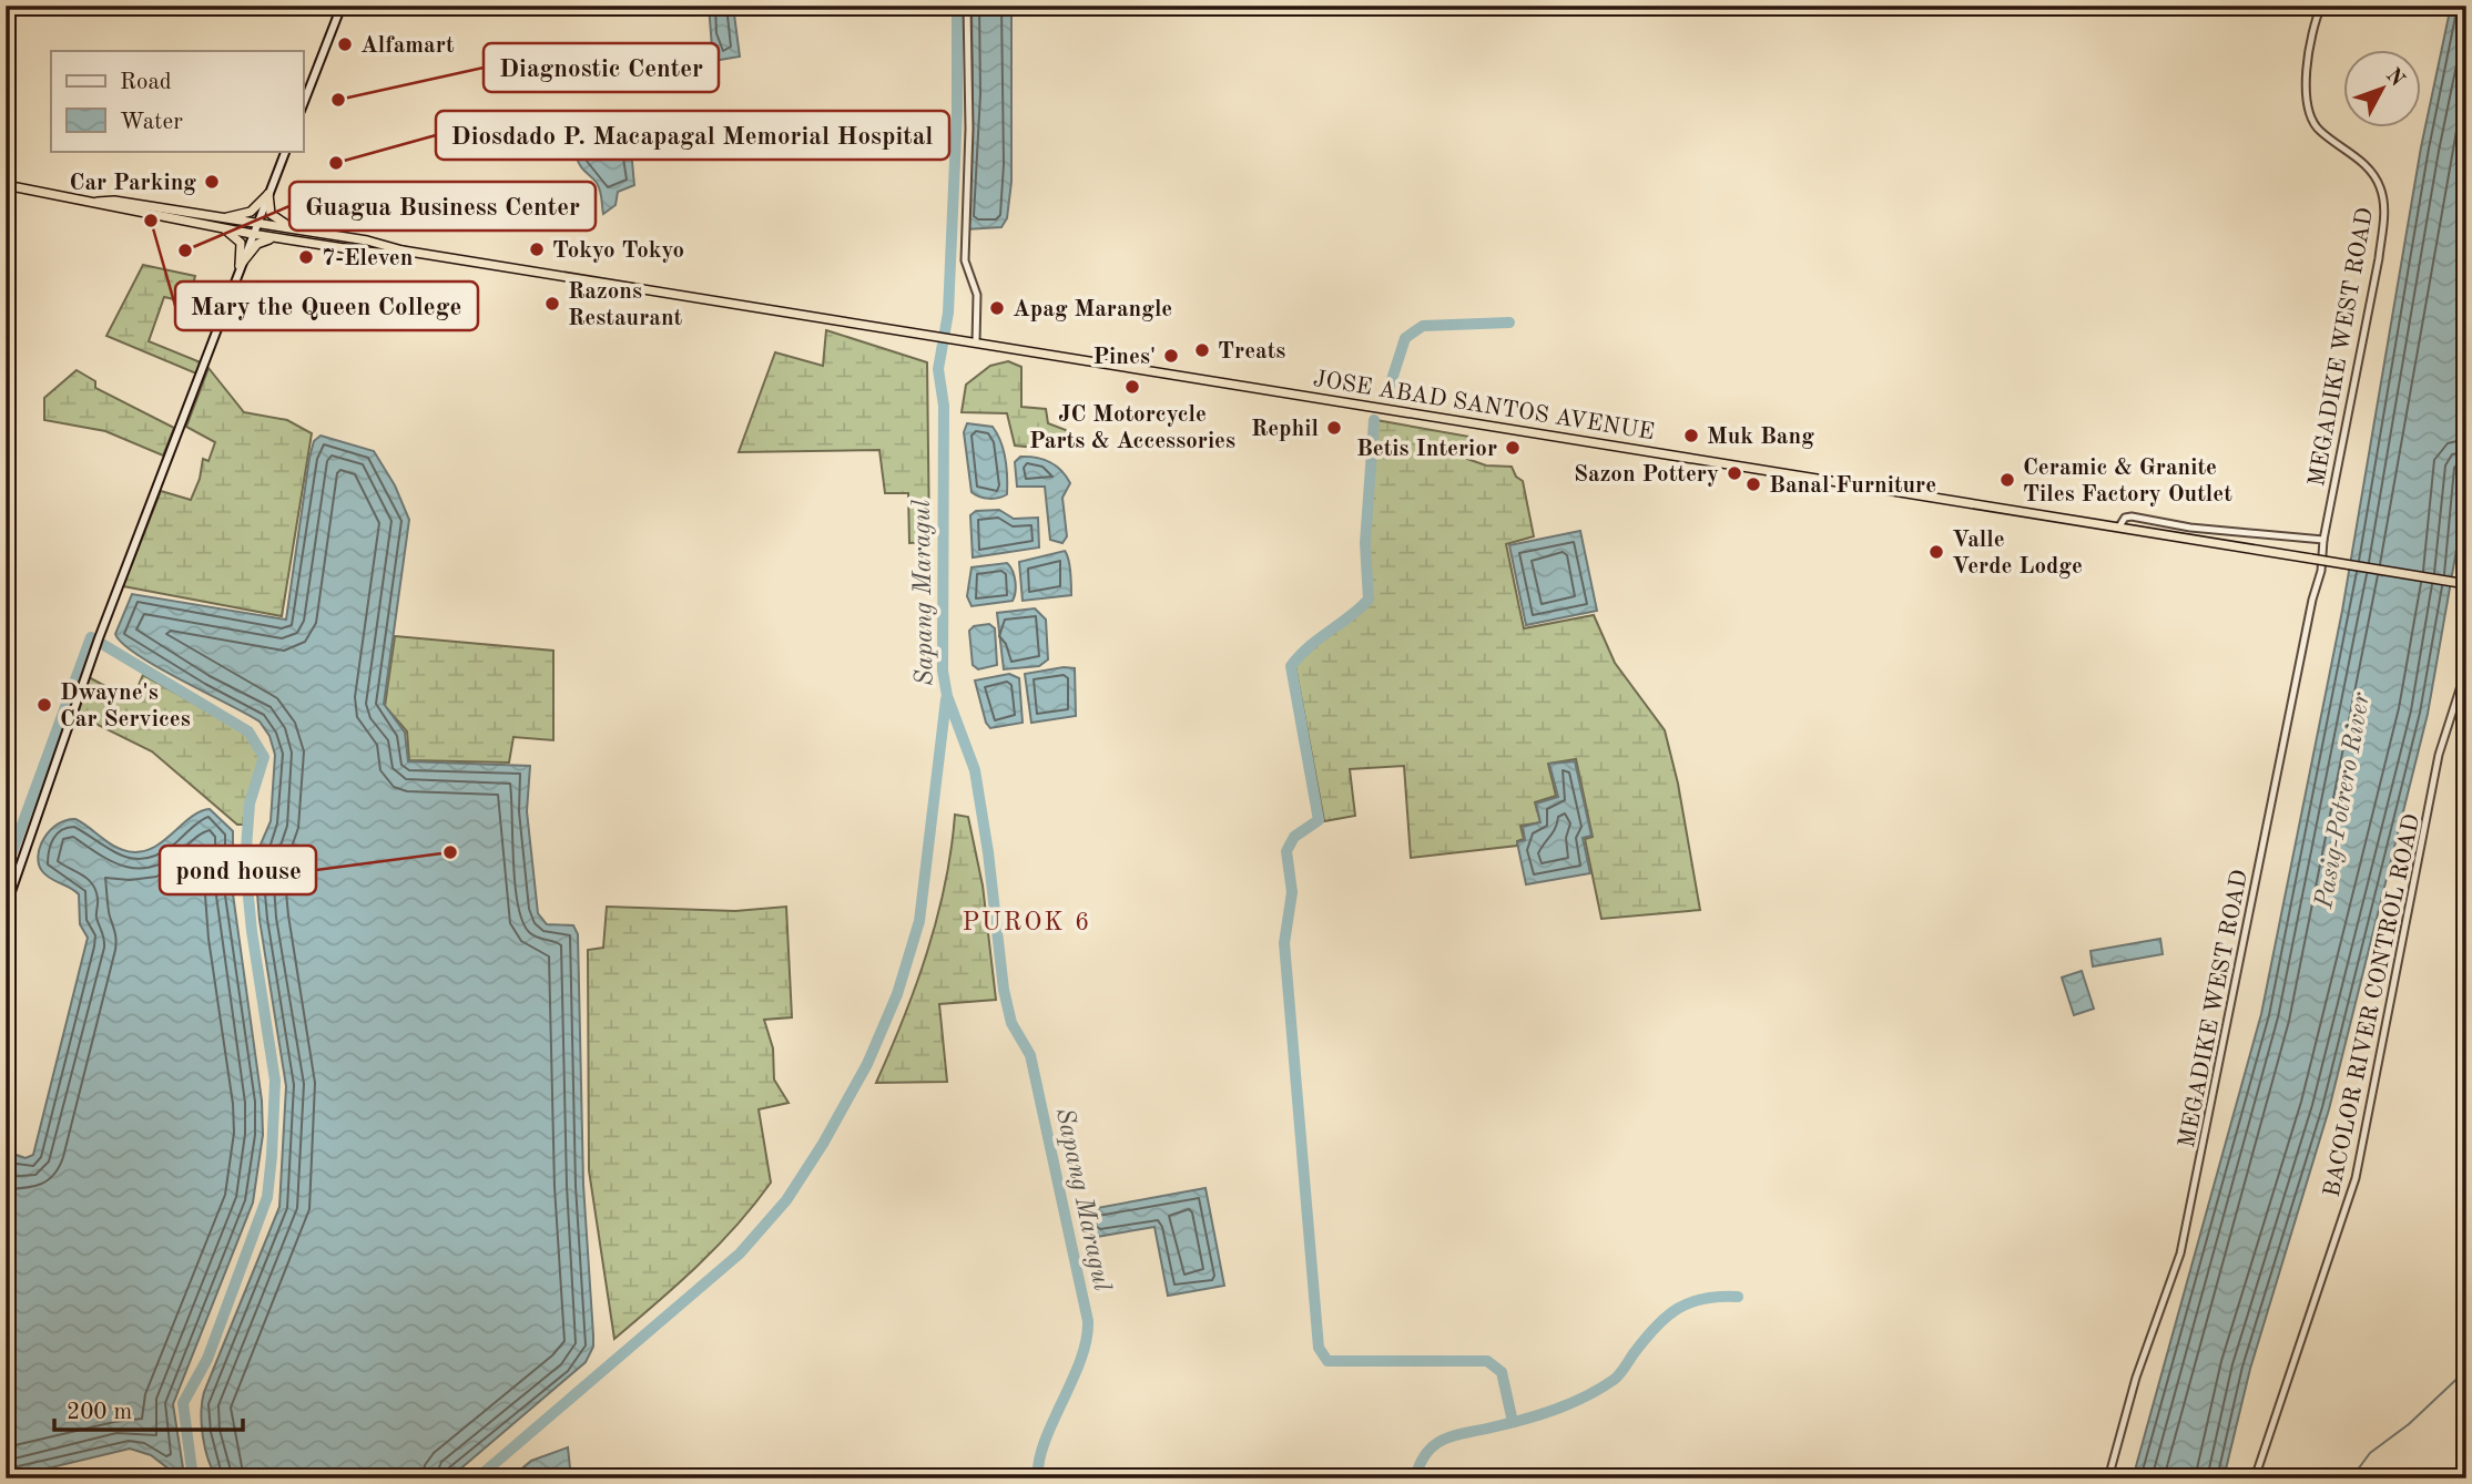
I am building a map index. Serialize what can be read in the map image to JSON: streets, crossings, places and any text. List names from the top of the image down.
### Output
{
  "streets": {
    "highway": ["JOSE ABAD SANTOS AVENUE"],
    "street": ["MEGADIKE WEST ROAD", "BACOLOR RIVER CONTROL ROAD"]
  },
  "districts": ["PUROK 6"],
  "water": ["Sapang Maragul", "Pasig-Potrero River"],
  "places": [
    "Alfamart",
    "Diagnostic Center",
    "Diosdado P. Macapagal Memorial Hospital",
    "Car Parking",
    "Mary the Queen College",
    "Tokyo Tokyo",
    "Guagua Business Center",
    "7-Eleven",
    "Razons Restaurant",
    "Apag Marangle",
    "Treats",
    "Pines'",
    "JC Motorcycle Parts & Accessories",
    "Rephil",
    "Muk Bang",
    "Betis Interior",
    "Sazon Pottery",
    "Ceramic & Granite Tiles Factory Outlet",
    "Banal Furniture",
    "Valle Verde Lodge",
    "Dwayne's Car Services",
    "pond house"
  ],
  "legend": ["Road", "Water"],
  "scale_bar": "200 m",
  "north": "top right"
}
